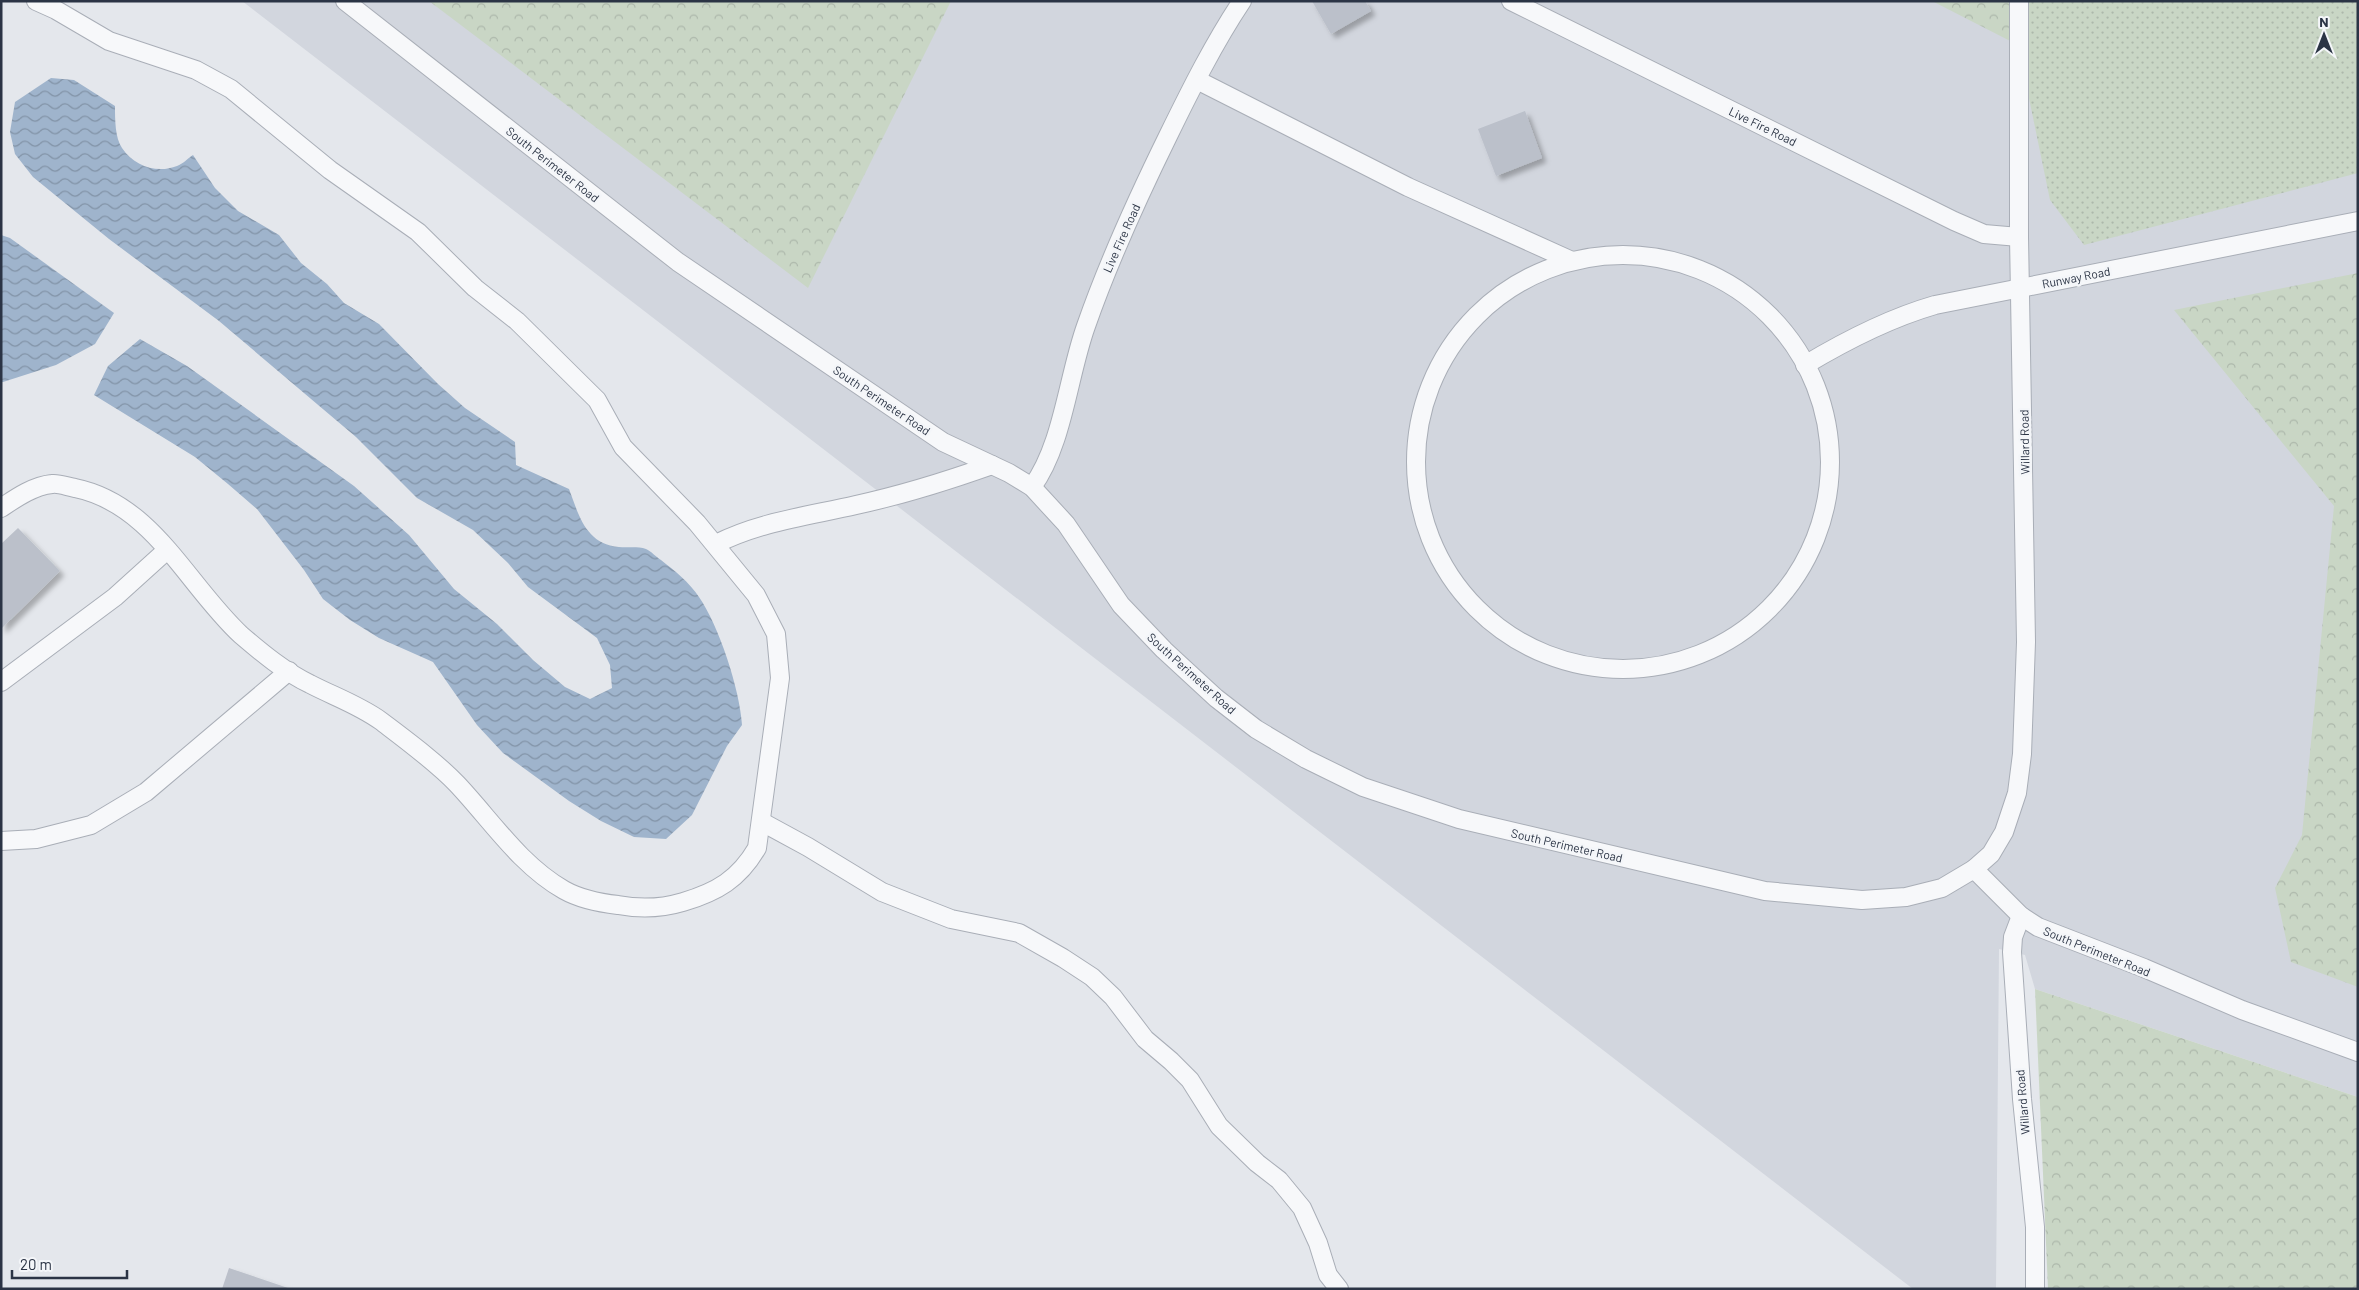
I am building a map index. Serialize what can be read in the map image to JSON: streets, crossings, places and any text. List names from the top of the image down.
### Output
{
  "streets": {
    "lane": [
      "Live Fire Road",
      "South Perimeter Road",
      "Runway Road",
      "Willard Road"
    ]
  },
  "crossings": [
    ["Live Fire Road", "South Perimeter Road"],
    ["Live Fire Road", "Willard Road"],
    ["South Perimeter Road", "Willard Road"],
    ["Runway Road", "Willard Road"]
  ],
  "scale_bar": "20 m",
  "north": "top"
}
